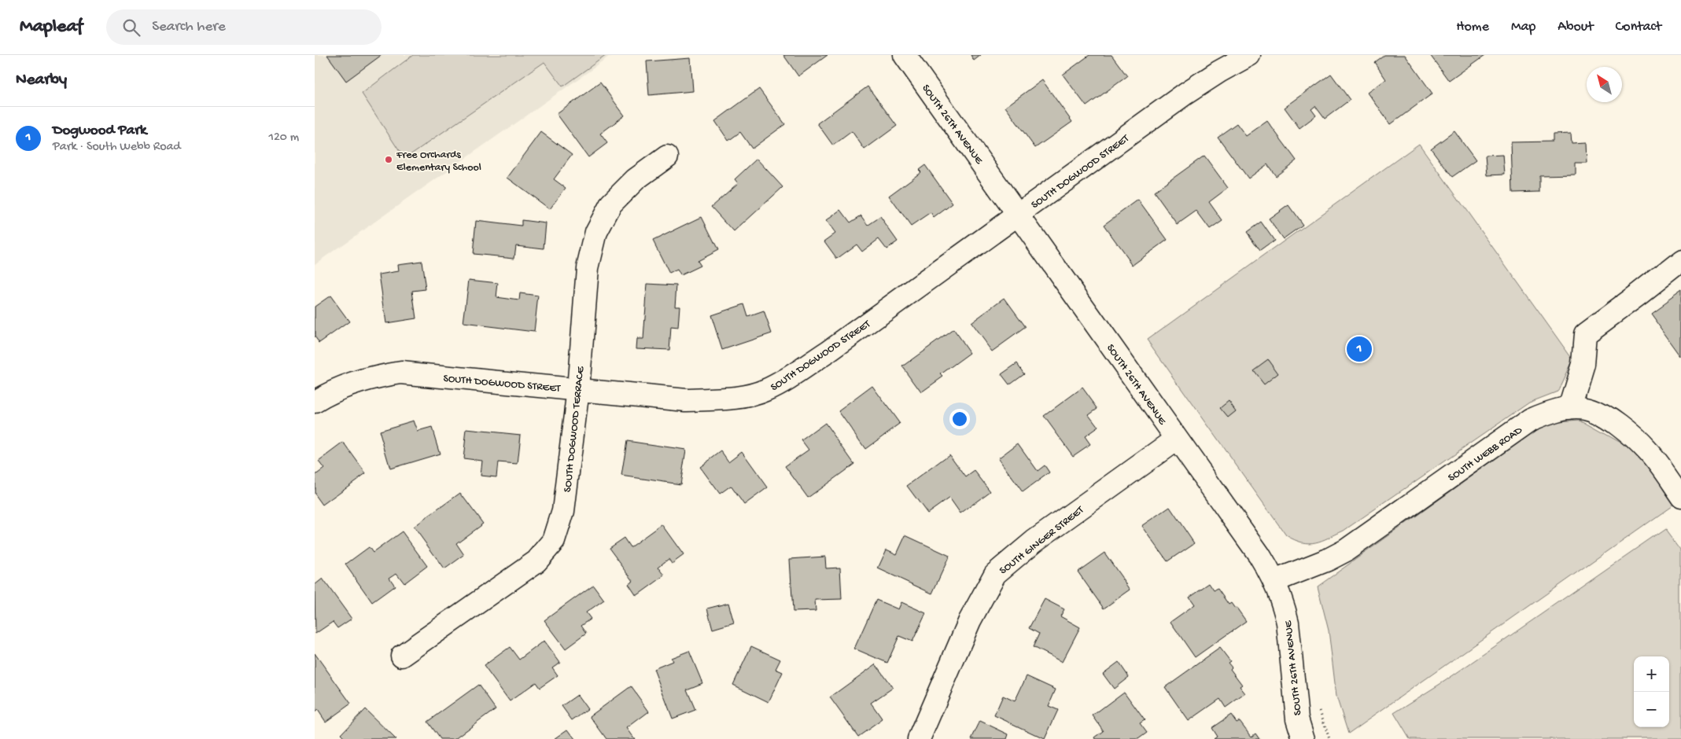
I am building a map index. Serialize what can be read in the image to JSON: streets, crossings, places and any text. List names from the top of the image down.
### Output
{
  "streets": {
    "street": [
      "SOUTH 26TH AVENUE",
      "SOUTH DOGWOOD STREET",
      "SOUTH DOGWOOD TERRACE",
      "SOUTH WEBB ROAD",
      "SOUTH GINGER STREET"
    ]
  },
  "crossings": [
    ["SOUTH 26TH AVENUE", "SOUTH DOGWOOD STREET"],
    ["SOUTH 26TH AVENUE", "SOUTH WEBB ROAD"],
    ["SOUTH 26TH AVENUE", "SOUTH GINGER STREET"],
    ["SOUTH DOGWOOD STREET", "SOUTH DOGWOOD TERRACE"]
  ],
  "places": ["Free Orchards Elementary School"],
  "north": "top left",
  "page": {
    "header": "Mapleaf",
    "search": "Search here",
    "nav": [
      "Home",
      "Map",
      "About",
      "Contact"
    ],
    "heading": "Nearby",
    "list": [
      {
        "mark": "1",
        "name": "Dogwood Park",
        "note": "Park · South Webb Road",
        "value": "120 m"
      }
    ],
    "pins": "1",
    "map_buttons": ["+", "−"]
  }
}
